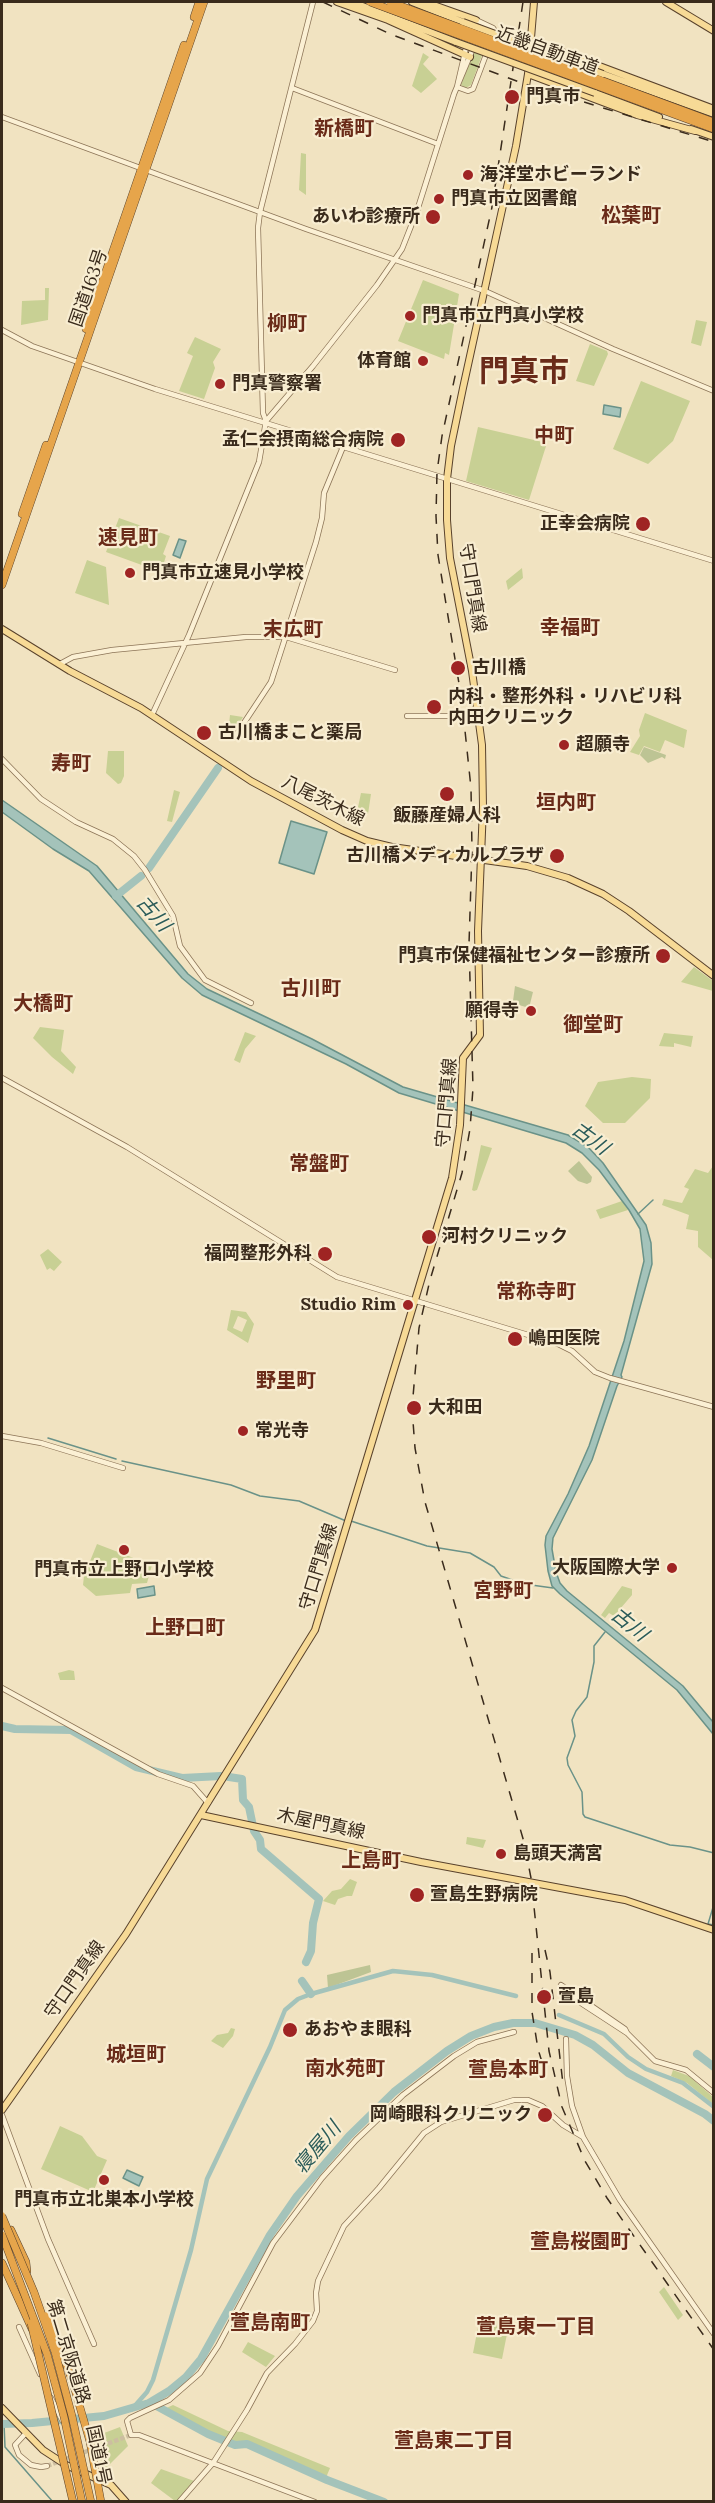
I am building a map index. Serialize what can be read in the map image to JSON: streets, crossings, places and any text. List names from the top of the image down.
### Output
{
  "streets": {
    "highway": [
      "近畿自動車道",
      "国道163号",
      "第二京阪道路",
      "国道1号"
    ],
    "main road": ["守口門真線", "八尾茨木線", "木屋門真線"]
  },
  "crossings": [
    ["守口門真線", "八尾茨木線"],
    ["守口門真線", "木屋門真線"],
    ["第二京阪道路", "国道1号"]
  ],
  "districts": [
    "新橋町",
    "松葉町",
    "柳町",
    "門真市",
    "中町",
    "速見町",
    "幸福町",
    "末広町",
    "寿町",
    "垣内町",
    "古川町",
    "大橋町",
    "御堂町",
    "常盤町",
    "常称寺町",
    "野里町",
    "宮野町",
    "上野口町",
    "上島町",
    "城垣町",
    "南水苑町",
    "萱島本町",
    "萱島桜園町",
    "萱島南町",
    "萱島東一丁目",
    "萱島東二丁目"
  ],
  "water": ["古川", "寝屋川"],
  "places": [
    "門真市",
    "海洋堂ホビーランド",
    "門真市立図書館",
    "あいわ診療所",
    "門真市立門真小学校",
    "体育館",
    "門真警察署",
    "孟仁会摂南総合病院",
    "正幸会病院",
    "門真市立速見小学校",
    "古川橋",
    "内科・整形外科・リハビリ科 内田クリニック",
    "古川橋まこと薬局",
    "超願寺",
    "飯藤産婦人科",
    "古川橋メディカルプラザ",
    "門真市保健福祉センター診療所",
    "願得寺",
    "河村クリニック",
    "福岡整形外科",
    "Studio Rim",
    "嶋田医院",
    "大和田",
    "常光寺",
    "門真市立上野口小学校",
    "大阪国際大学",
    "島頭天満宮",
    "萱島生野病院",
    "萱島",
    "あおやま眼科",
    "岡崎眼科クリニック",
    "門真市立北巣本小学校"
  ]
}
